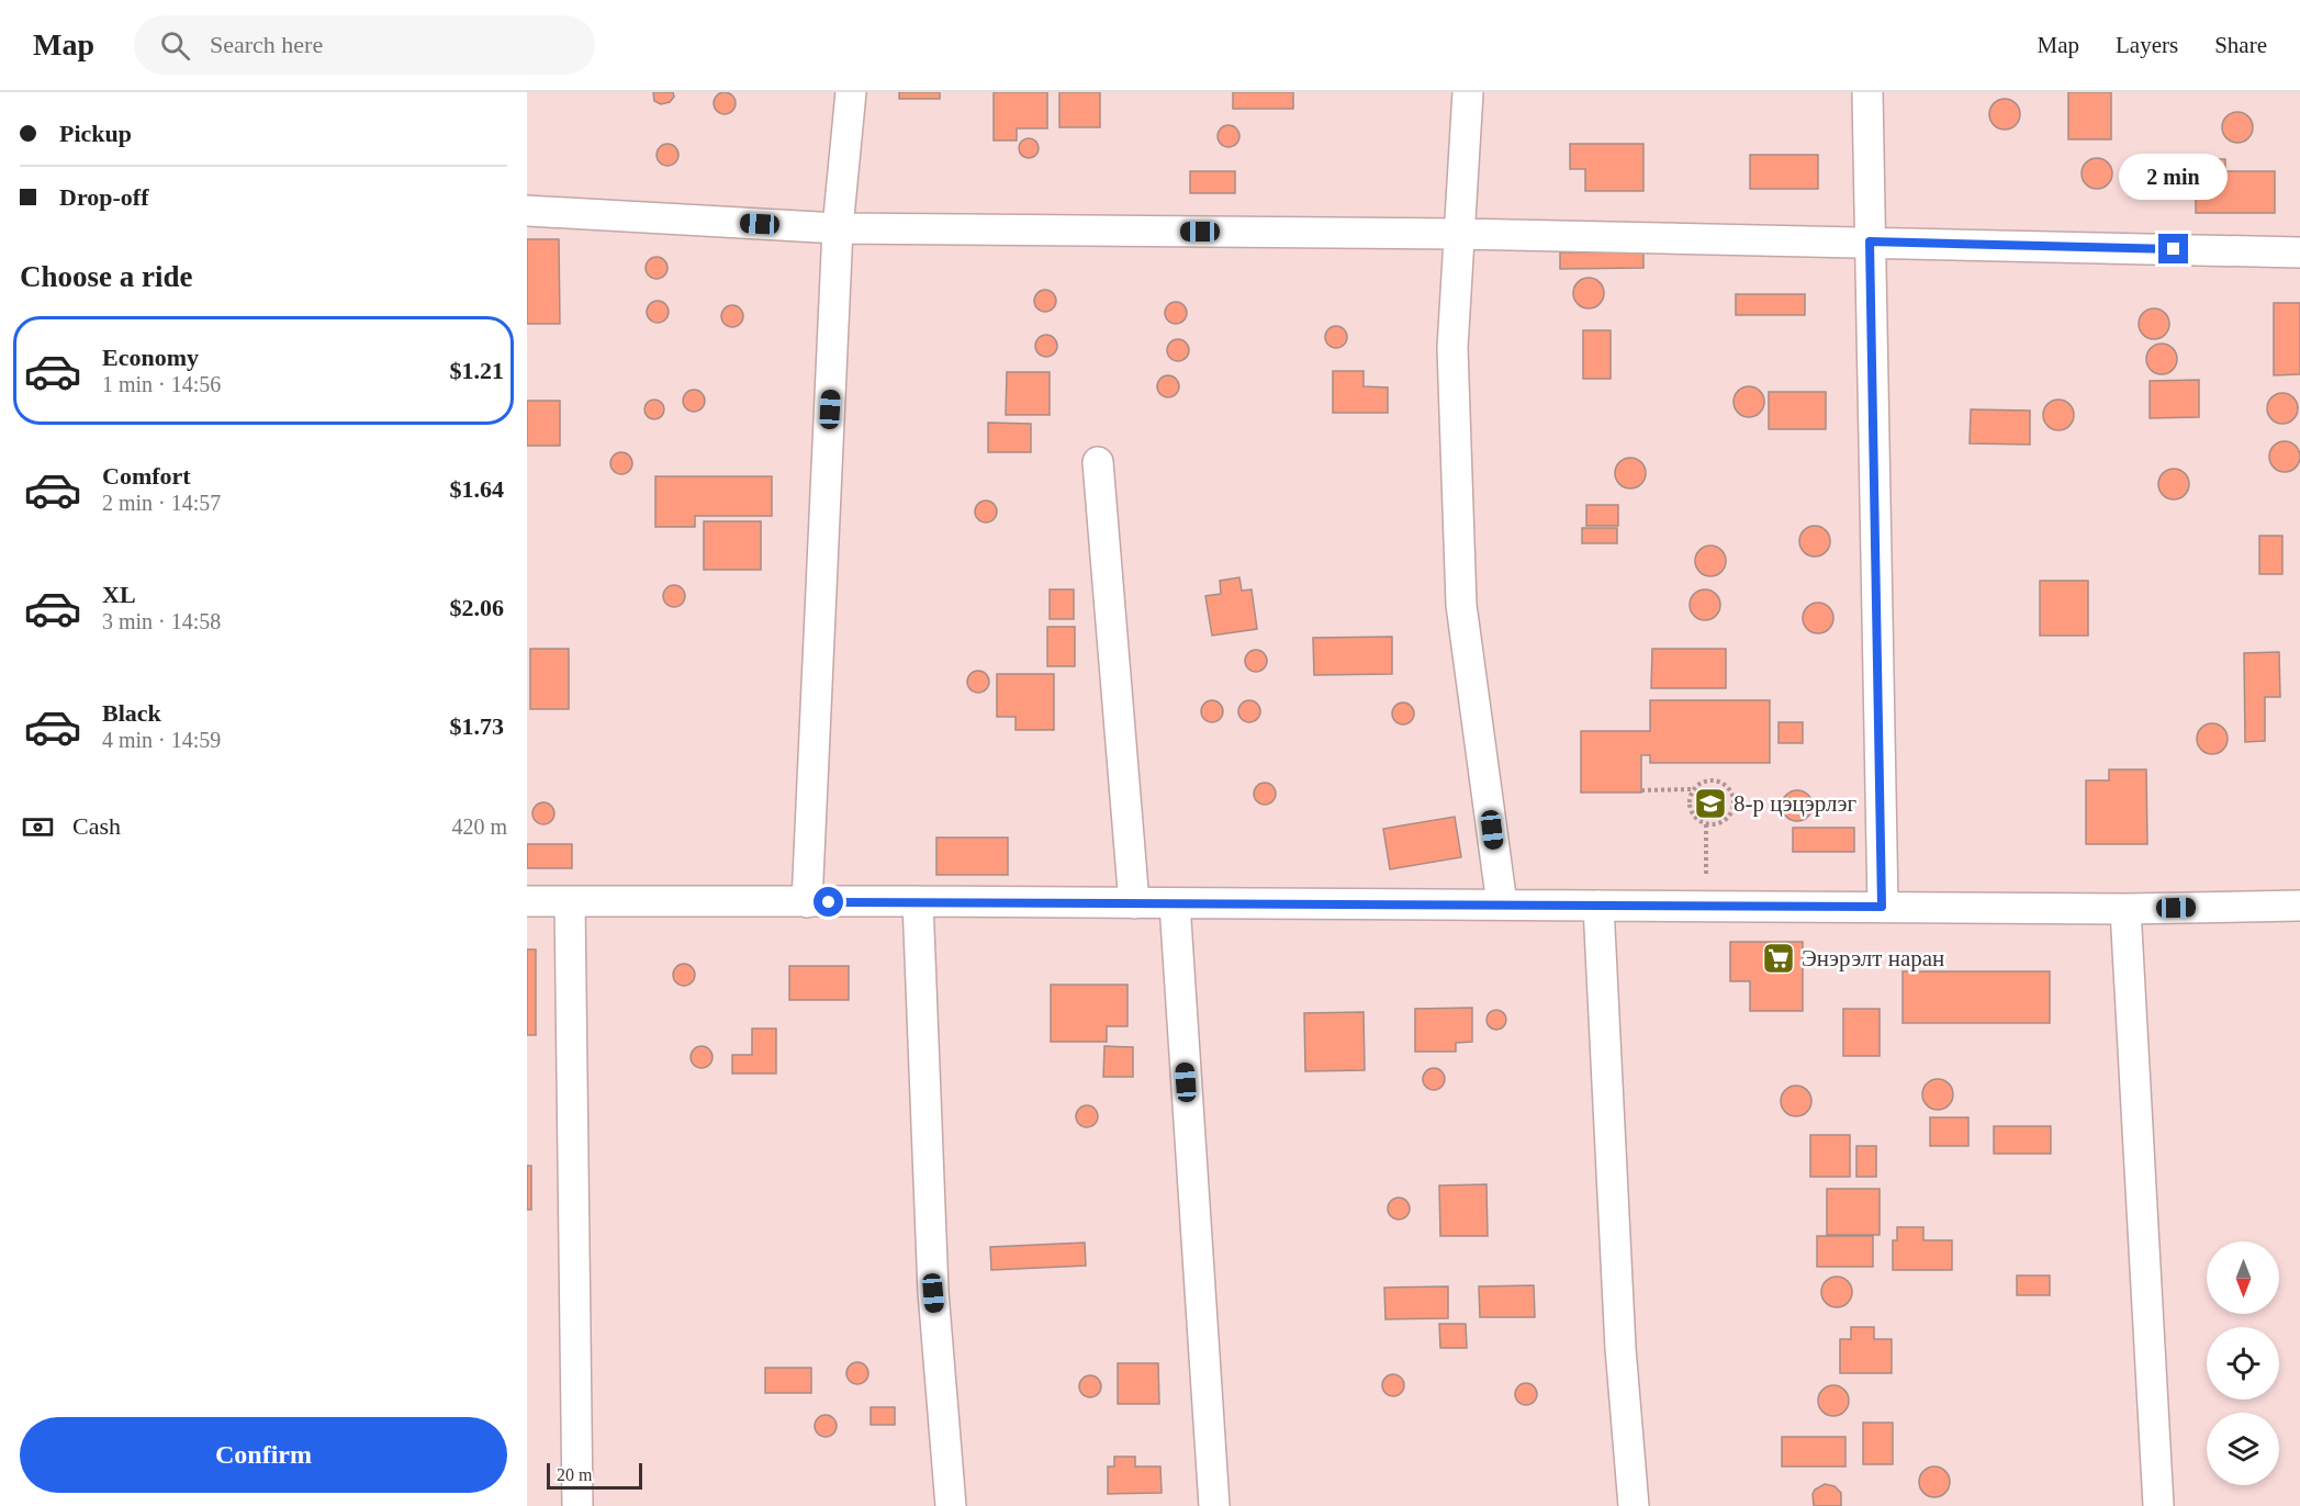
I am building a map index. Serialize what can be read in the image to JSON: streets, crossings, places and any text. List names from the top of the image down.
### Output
{
  "places": {
    "school or university": ["8-р цэцэрлэг"],
    "supermarket": ["Энэрэлт наран"]
  },
  "scale_bar": "20 m",
  "north": "bottom",
  "page": {
    "header": "Map",
    "search": "Search here",
    "nav": ["Map", "Layers", "Share"],
    "banner": ["Pickup", "Drop-off"],
    "bubble": "2 min",
    "heading": "Choose a ride",
    "list": [
      {
        "name": "Economy",
        "note": "1 min · 14:56",
        "value": "$1.21"
      },
      {
        "name": "Comfort",
        "note": "2 min · 14:57",
        "value": "$1.64"
      },
      {
        "name": "XL",
        "note": "3 min · 14:58",
        "value": "$2.06"
      },
      {
        "name": "Black",
        "note": "4 min · 14:59",
        "value": "$1.73"
      }
    ],
    "pay": ["Cash", "420 m"],
    "buttons": "Confirm",
    "scale": "20 m"
  }
}
